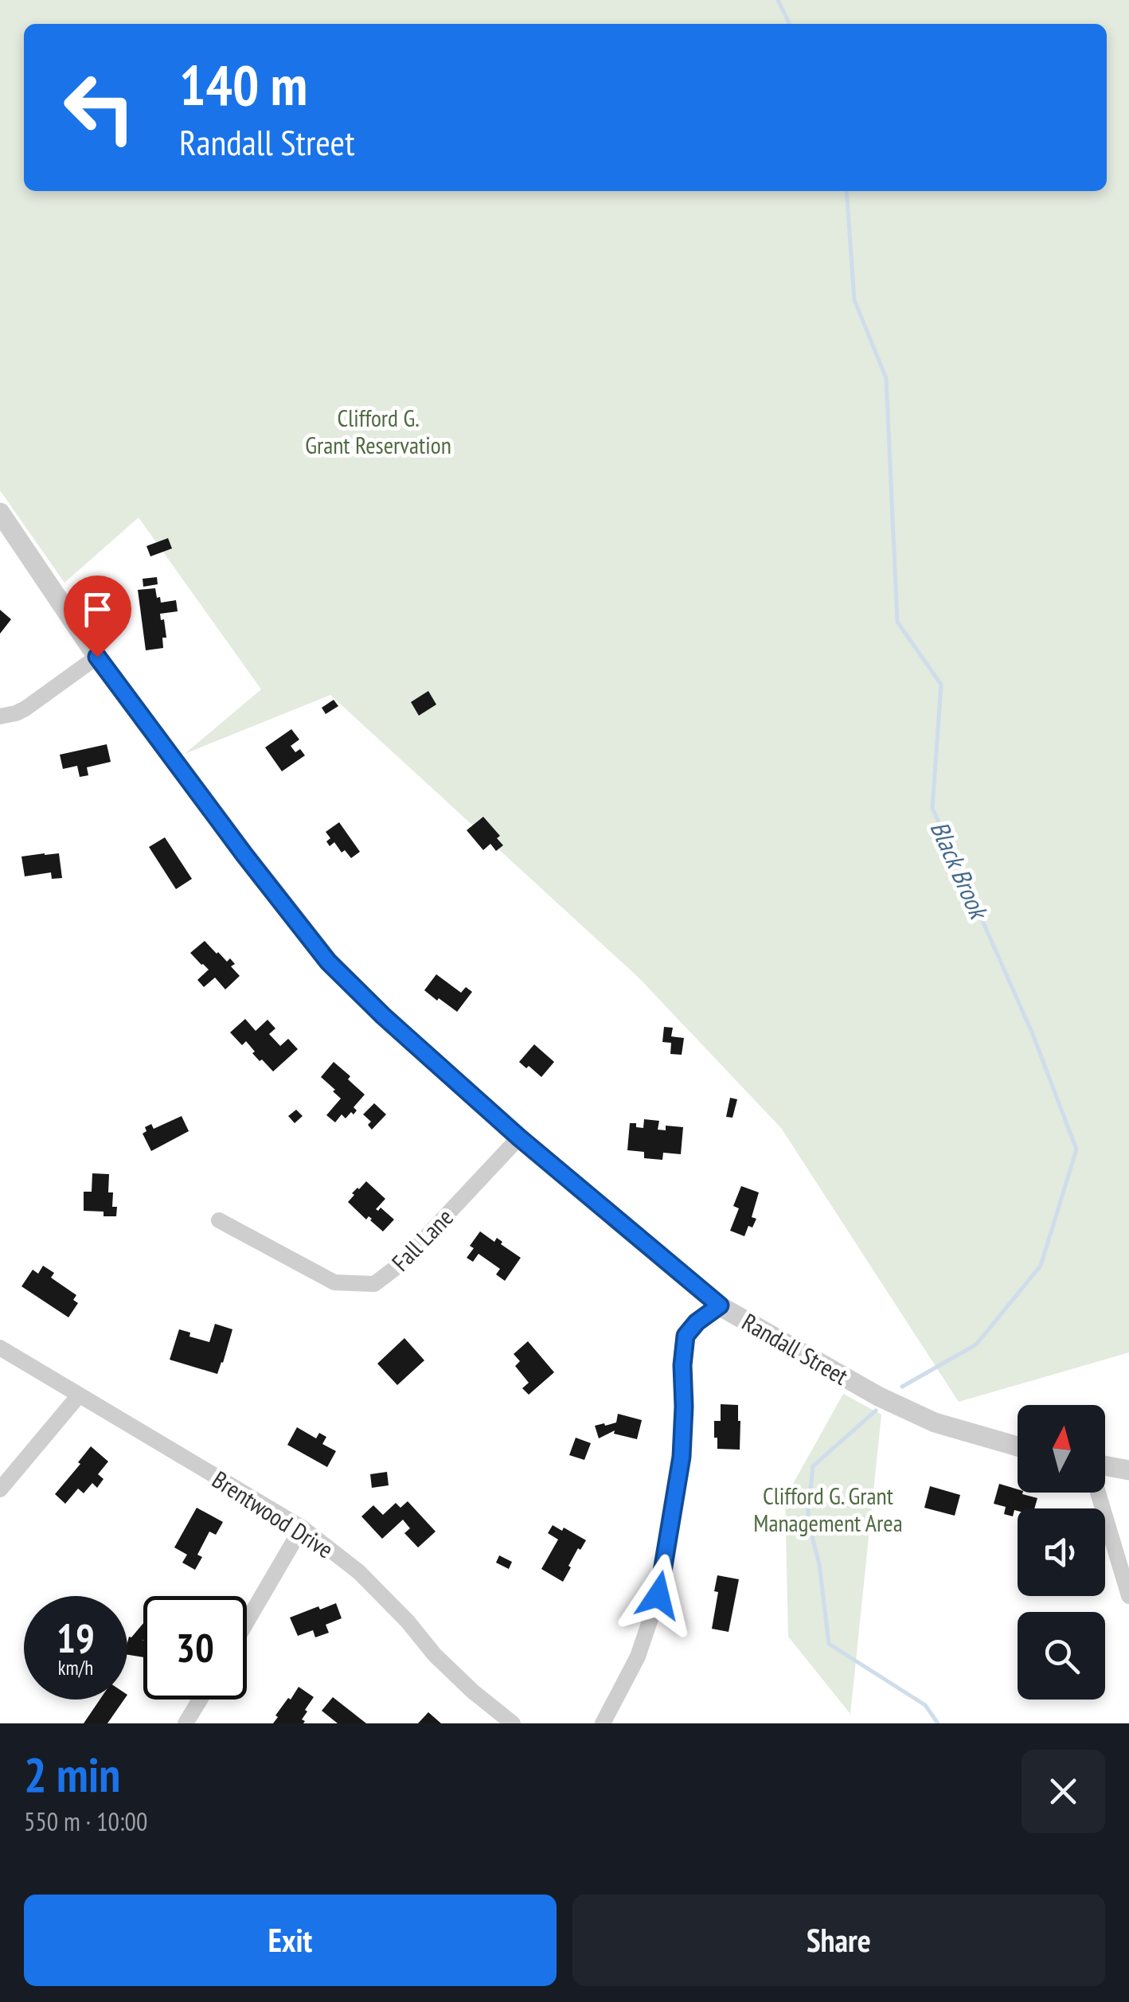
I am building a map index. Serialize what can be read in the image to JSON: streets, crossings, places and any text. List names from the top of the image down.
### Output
{
  "streets": {
    "street": ["Fall Lane", "Randall Street", "Brentwood Drive"]
  },
  "crossings": [
    ["Fall Lane", "Randall Street"]
  ],
  "water": ["Black Brook"],
  "parks": ["Clifford G. Grant Reservation", "Clifford G. Grant Management Area"],
  "north": "top",
  "page": {
    "turn": ["140 m", "Randall Street"],
    "speed": "19 km/h",
    "limit": "30",
    "heading": ["2 min", "550 m · 10:00"],
    "buttons": ["Exit", "Share"]
  }
}
